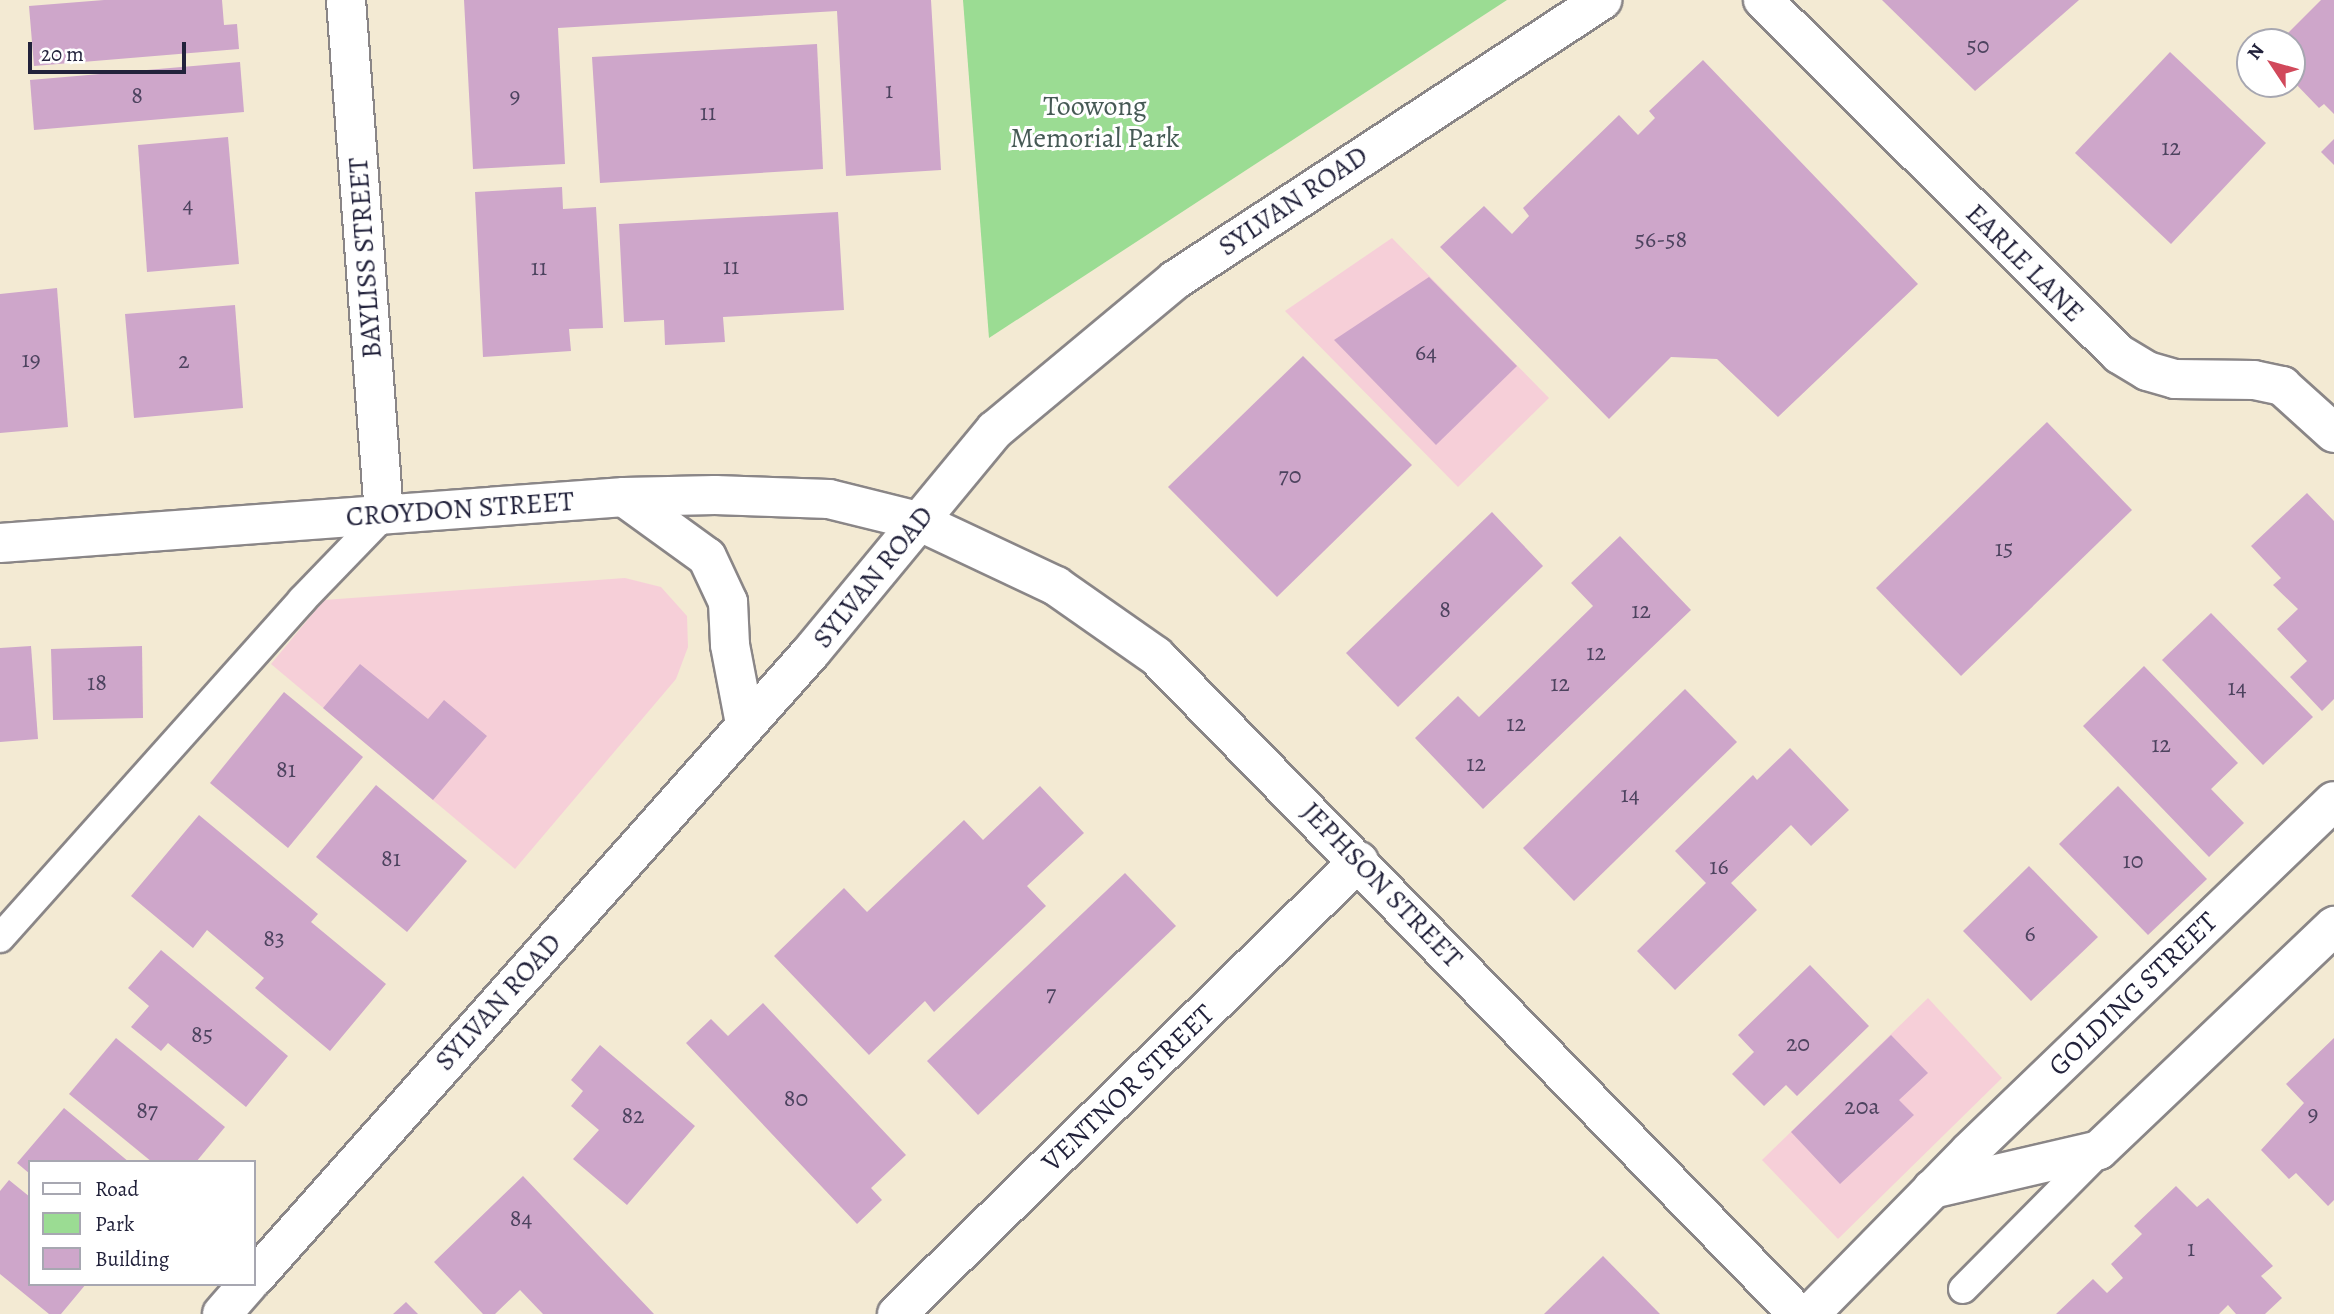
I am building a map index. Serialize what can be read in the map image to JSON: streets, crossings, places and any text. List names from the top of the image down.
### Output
{
  "streets": {
    "street": [
      "SYLVAN ROAD",
      "BAYLISS STREET",
      "EARLE LANE",
      "CROYDON STREET",
      "JEPHSON STREET",
      "GOLDING STREET",
      "VENTNOR STREET"
    ]
  },
  "crossings": [
    ["SYLVAN ROAD", "CROYDON STREET"],
    ["SYLVAN ROAD", "JEPHSON STREET"],
    ["BAYLISS STREET", "CROYDON STREET"],
    ["CROYDON STREET", "JEPHSON STREET"],
    ["JEPHSON STREET", "VENTNOR STREET"]
  ],
  "parks": ["Toowong Memorial Park"],
  "house_numbers": [
    "50",
    "1",
    "8",
    "9",
    "11",
    "12",
    "4",
    "56-58",
    "11",
    "11",
    "64",
    "19",
    "2",
    "70",
    "15",
    "8",
    "12",
    "12",
    "18",
    "12",
    "14",
    "12",
    "12",
    "12",
    "81",
    "14",
    "81",
    "10",
    "16",
    "6",
    "83",
    "7",
    "85",
    "20",
    "80",
    "20a",
    "87",
    "9",
    "82",
    "84",
    "1"
  ],
  "legend": ["Road", "Park", "Building"],
  "scale_bar": "20 m",
  "north": "top left"
}
